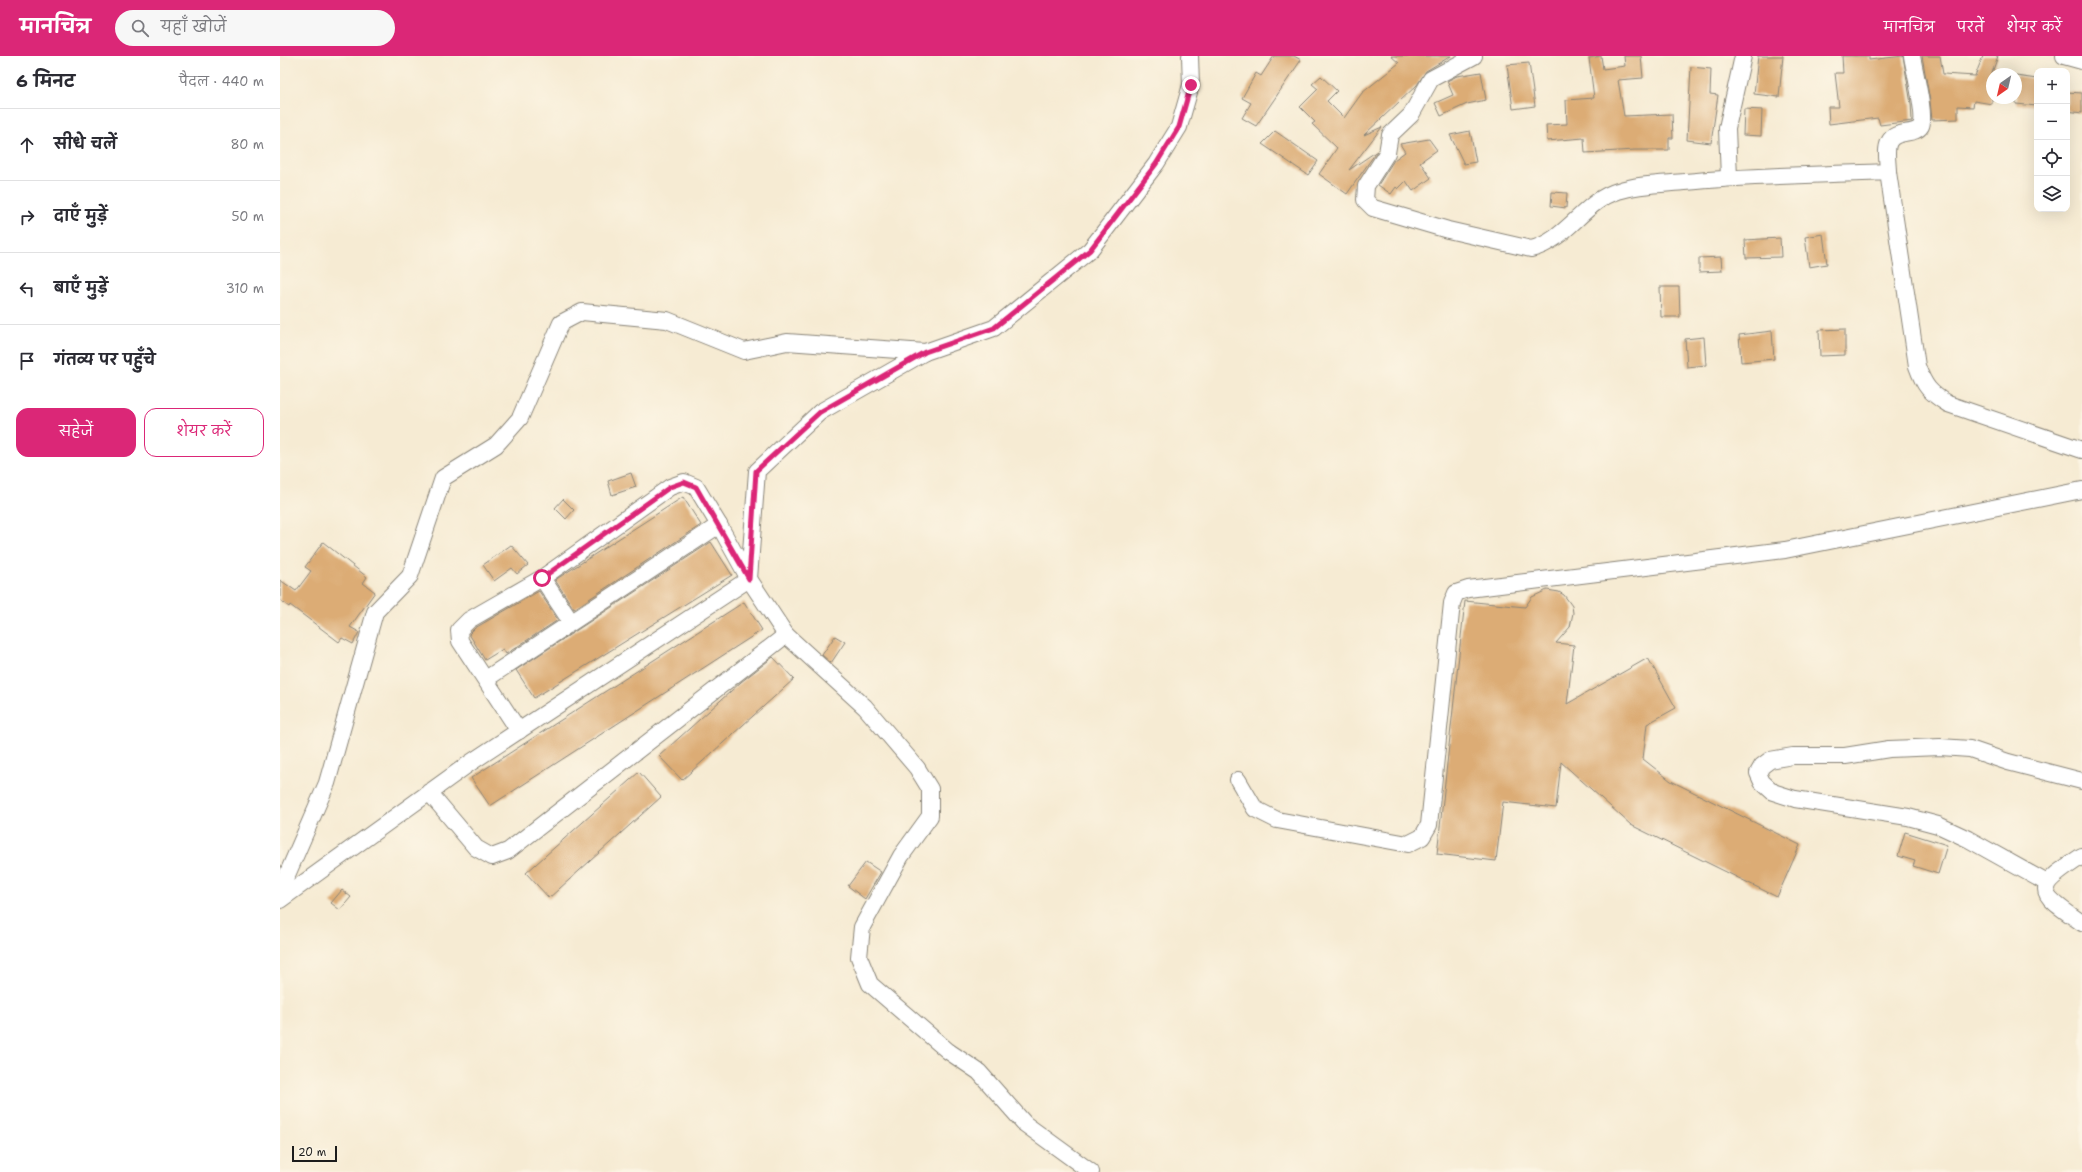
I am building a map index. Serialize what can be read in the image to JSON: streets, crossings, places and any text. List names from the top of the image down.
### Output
{
  "scale_bar": "20 m",
  "north": "bottom left",
  "page": {
    "header": "मानचित्र",
    "search": "यहाँ खोजें",
    "nav": ["मानचित्र", "परतें", "शेयर करें"],
    "heading": ["6 मिनट", "पैदल · 440 m"],
    "map_buttons": ["+", "−"],
    "list": [
      ["सीधे चलें", "80 m"],
      ["दाएँ मुड़ें", "50 m"],
      ["बाएँ मुड़ें", "310 m"],
      "गंतव्य पर पहुँचे"
    ],
    "buttons": ["सहेजें", "शेयर करें"],
    "scale": "20 m"
  }
}
